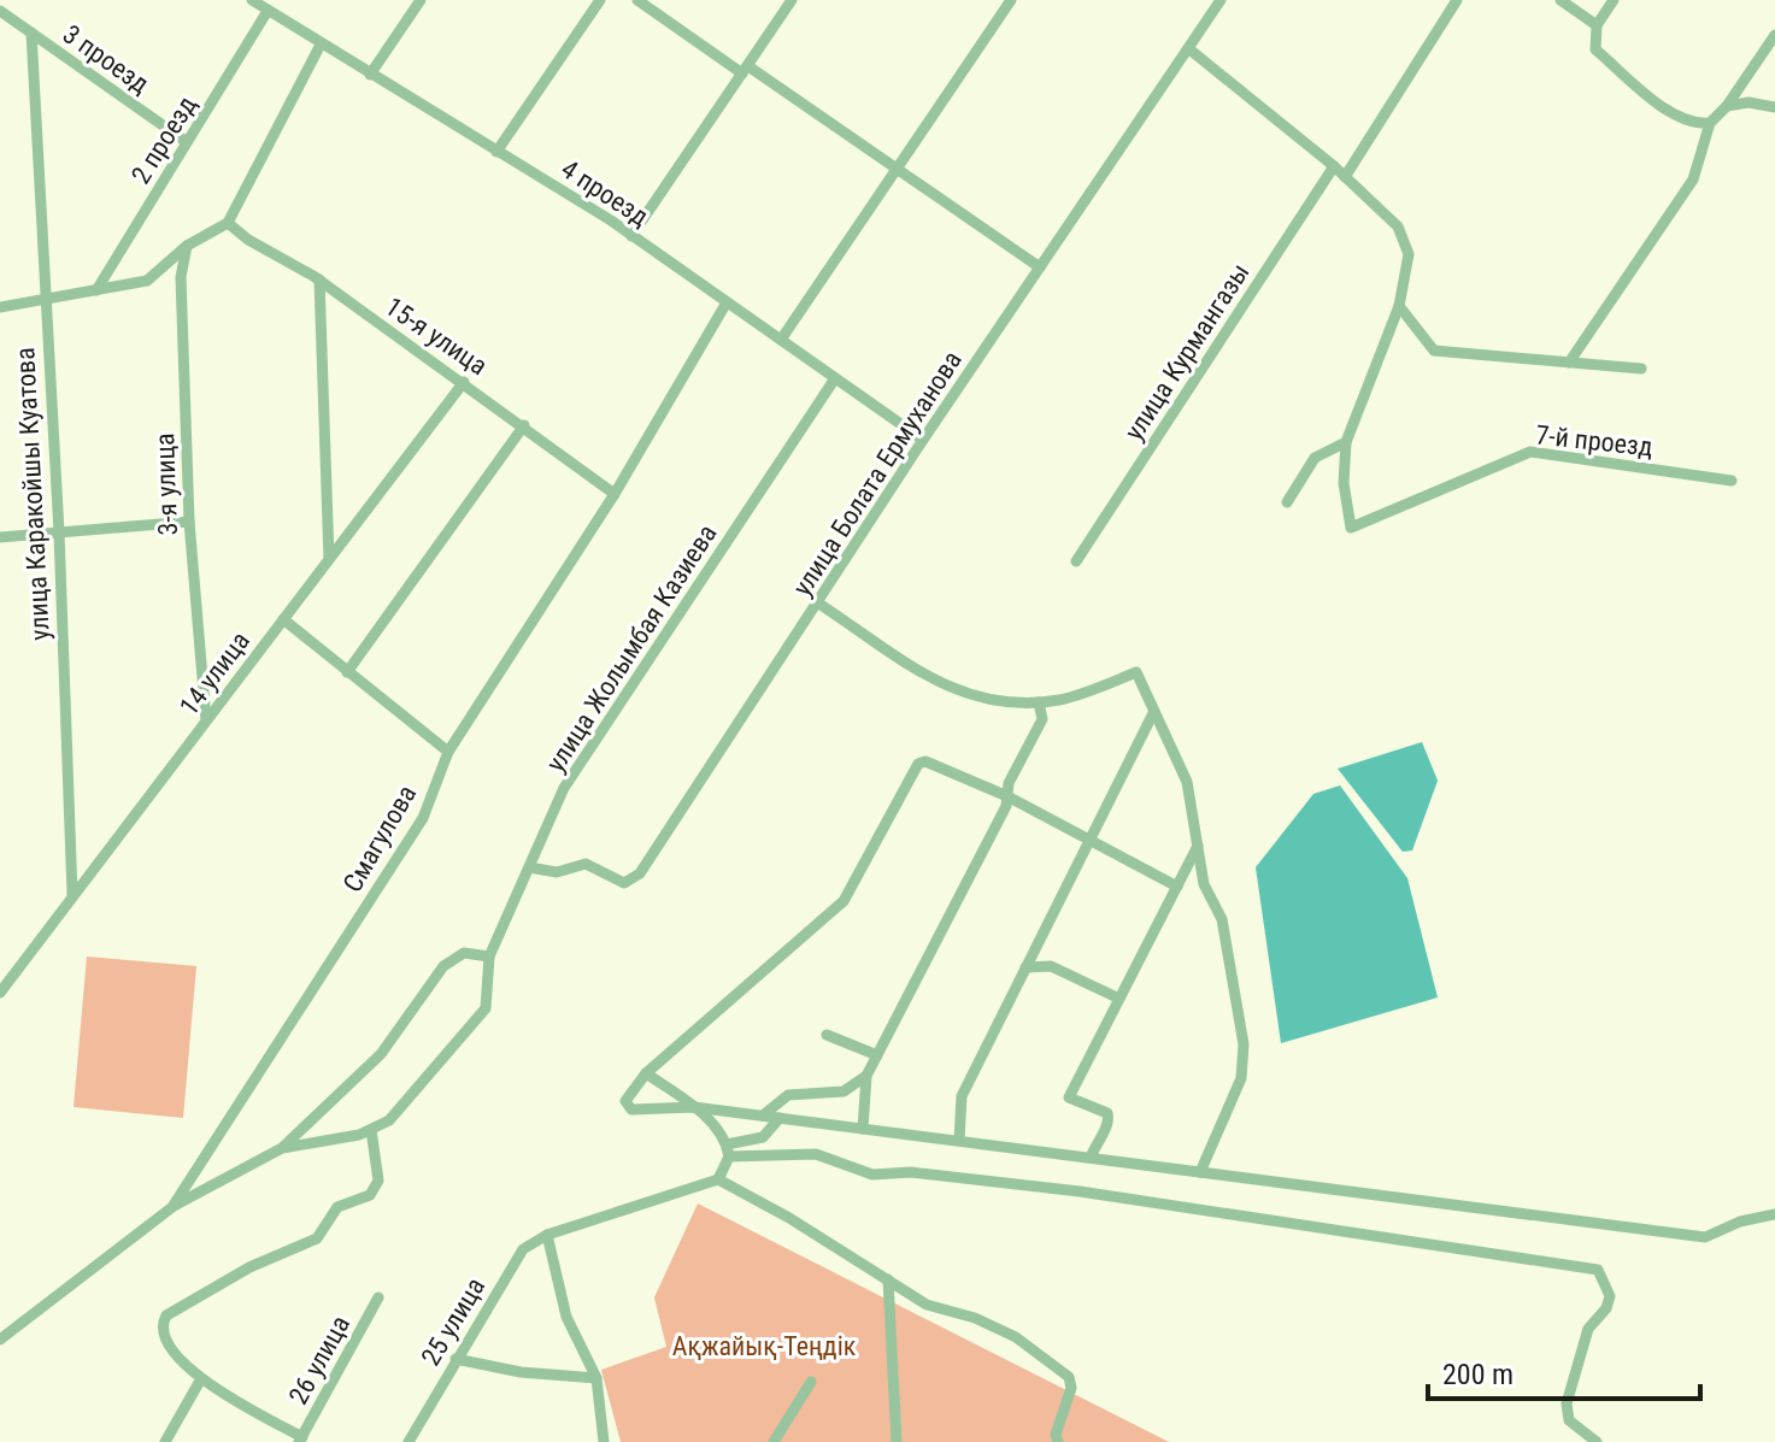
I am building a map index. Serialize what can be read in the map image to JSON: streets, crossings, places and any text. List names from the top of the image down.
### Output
{
  "streets": {
    "street": [
      "3 проезд",
      "2 проезд",
      "4 проезд",
      "15-я улица",
      "улица Курмангазы",
      "7-й проезд",
      "улица Болата Ермуханова",
      "3-я улица",
      "улица Каракойшы Куатова",
      "улица Жолымбая Казиева",
      "14 улица",
      "Смагулова",
      "25 улица",
      "26 улица"
    ]
  },
  "crossings": [
    ["3 проезд", "2 проезд"],
    ["3 проезд", "улица Каракойшы Куатова"],
    ["2 проезд", "4 проезд"],
    ["4 проезд", "улица Болата Ермуханова"],
    ["4 проезд", "улица Жолымбая Казиева"],
    ["4 проезд", "Смагулова"],
    ["15-я улица", "14 улица"],
    ["15-я улица", "Смагулова"],
    ["улица Болата Ермуханова", "улица Жолымбая Казиева"],
    ["3-я улица", "14 улица"],
    ["улица Каракойшы Куатова", "14 улица"],
    ["улица Жолымбая Казиева", "Смагулова"]
  ],
  "parks": ["Ақжайық-Теңдік"],
  "scale_bar": "200 m"
}
